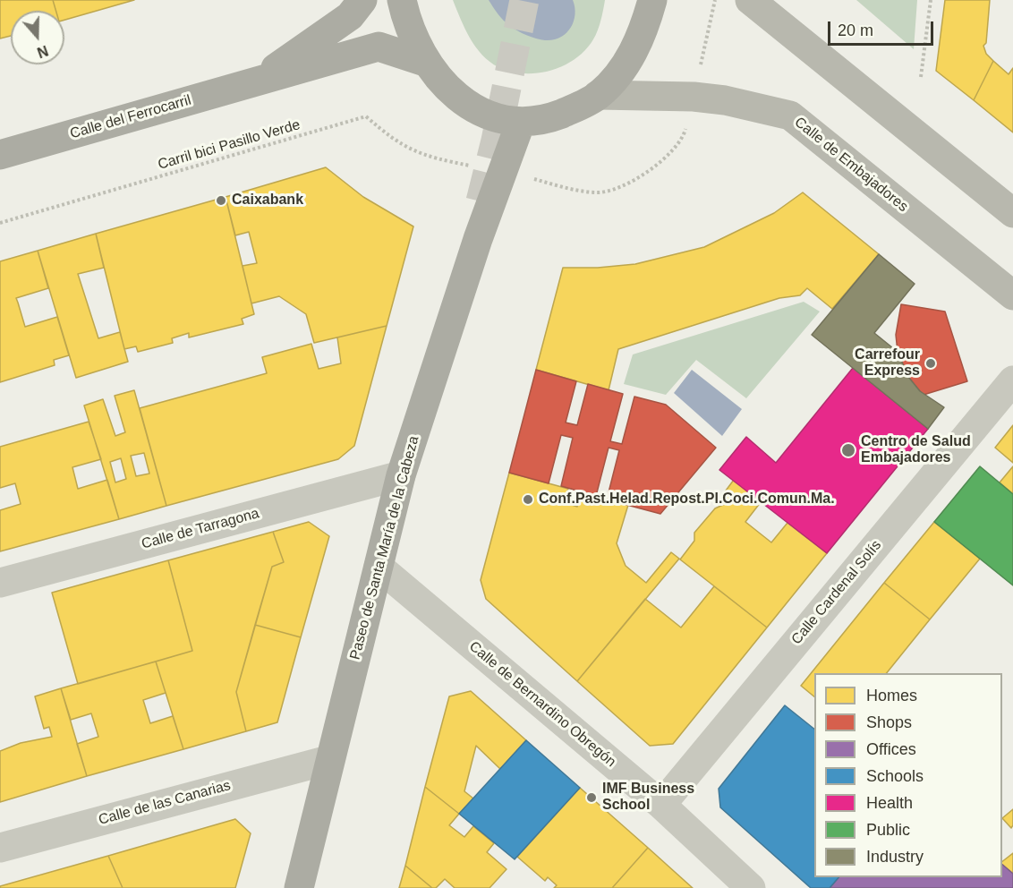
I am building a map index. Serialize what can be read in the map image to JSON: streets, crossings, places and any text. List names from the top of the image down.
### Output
{
  "streets": {
    "main road": ["Calle del Ferrocarril", "Calle de Embajadores", "Paseo de Santa María de la Cabeza"],
    "street": [
      "Calle de Tarragona",
      "Calle Cardenal Solís",
      "Calle de Bernardino Obregón",
      "Calle de las Canarias"
    ],
    "path": ["Carril bici Pasillo Verde"]
  },
  "crossings": [
    ["Calle de Tarragona", "Paseo de Santa María de la Cabeza"],
    ["Paseo de Santa María de la Cabeza", "Calle de Bernardino Obregón"],
    ["Paseo de Santa María de la Cabeza", "Calle de las Canarias"],
    ["Calle Cardenal Solís", "Calle de Bernardino Obregón"]
  ],
  "places": [
    "Caixabank",
    "Carrefour Express",
    "Centro de Salud Embajadores",
    "Conf.Past.Helad.Repost.Pl.Coci.Comun.Ma.",
    "IMF Business School"
  ],
  "legend": [
    "Homes",
    "Shops",
    "Offices",
    "Schools",
    "Health",
    "Public",
    "Industry"
  ],
  "scale_bar": "20 m",
  "north": "bottom"
}
